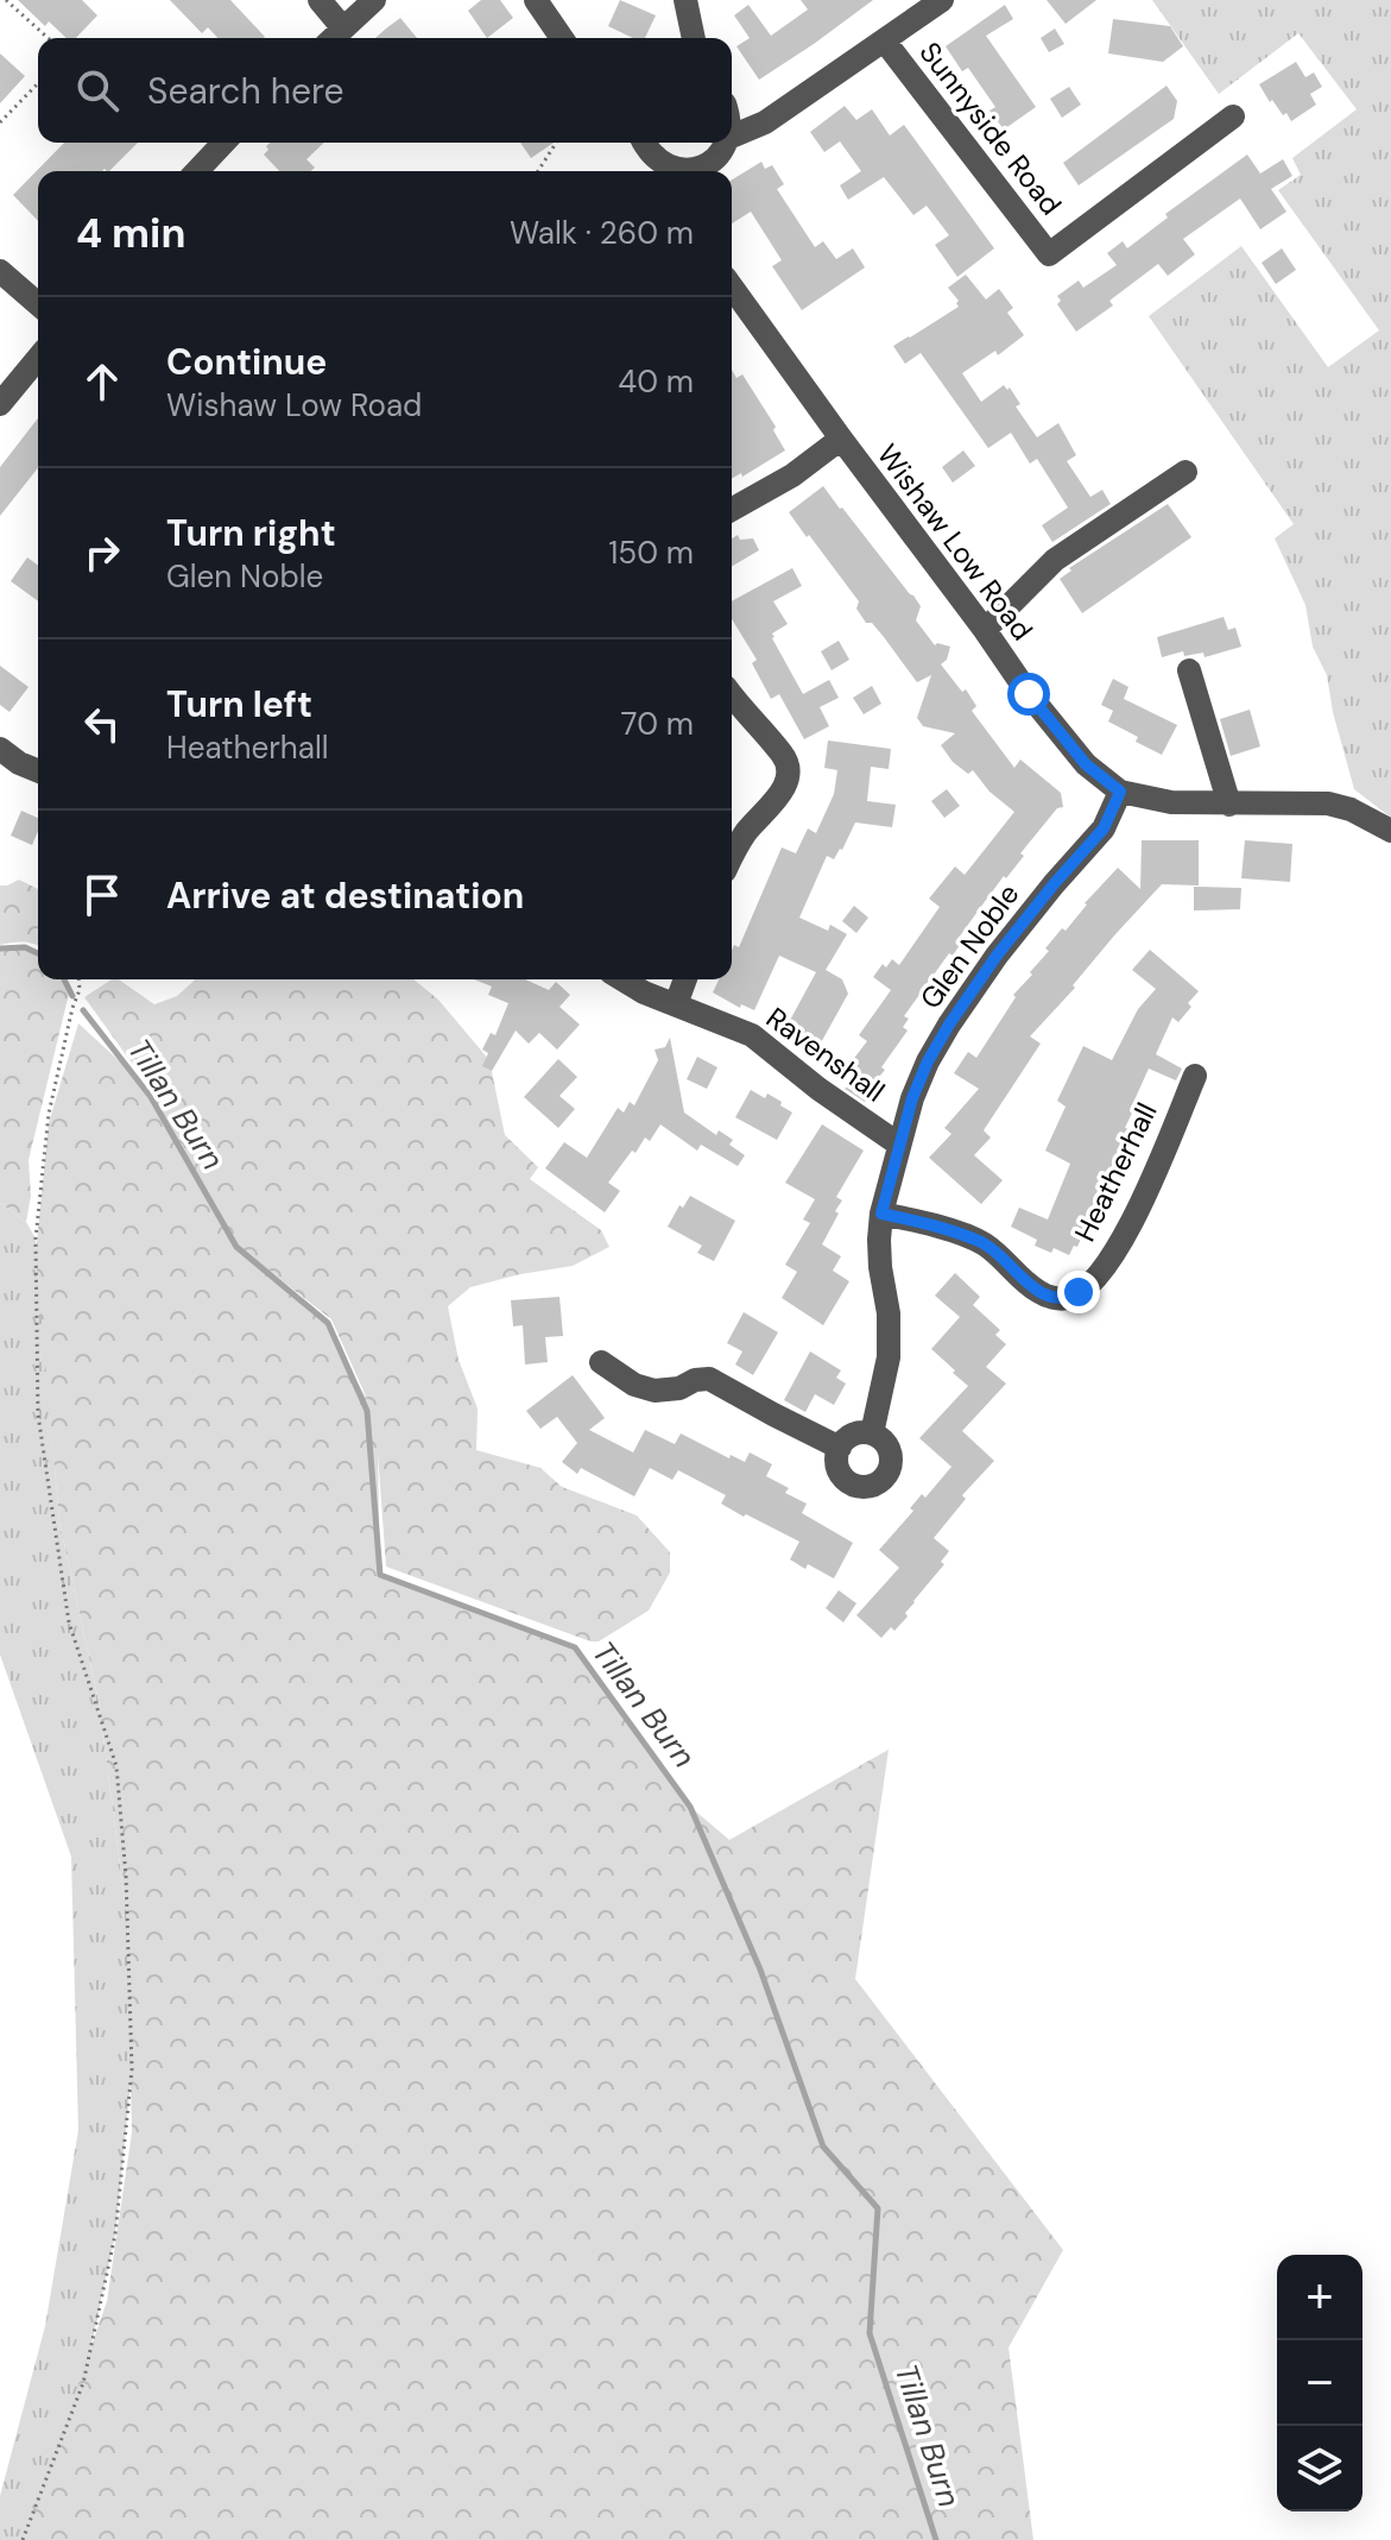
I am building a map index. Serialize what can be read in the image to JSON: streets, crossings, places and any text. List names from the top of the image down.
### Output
{
  "streets": {
    "street": [
      "Sunnyside Road",
      "Wishaw Low Road",
      "Glen Noble",
      "Ravenshall",
      "Heatherhall"
    ]
  },
  "crossings": [
    ["Wishaw Low Road", "Glen Noble"],
    ["Glen Noble", "Ravenshall"],
    ["Glen Noble", "Heatherhall"]
  ],
  "water": ["Tillan Burn"],
  "page": {
    "search": "Search here",
    "heading": ["4 min", "Walk · 260 m"],
    "list": [
      ["Continue", "Wishaw Low Road", "40 m"],
      ["Turn right", "Glen Noble", "150 m"],
      ["Turn left", "Heatherhall", "70 m"],
      "Arrive at destination"
    ],
    "map_buttons": ["+", "−"]
  }
}
